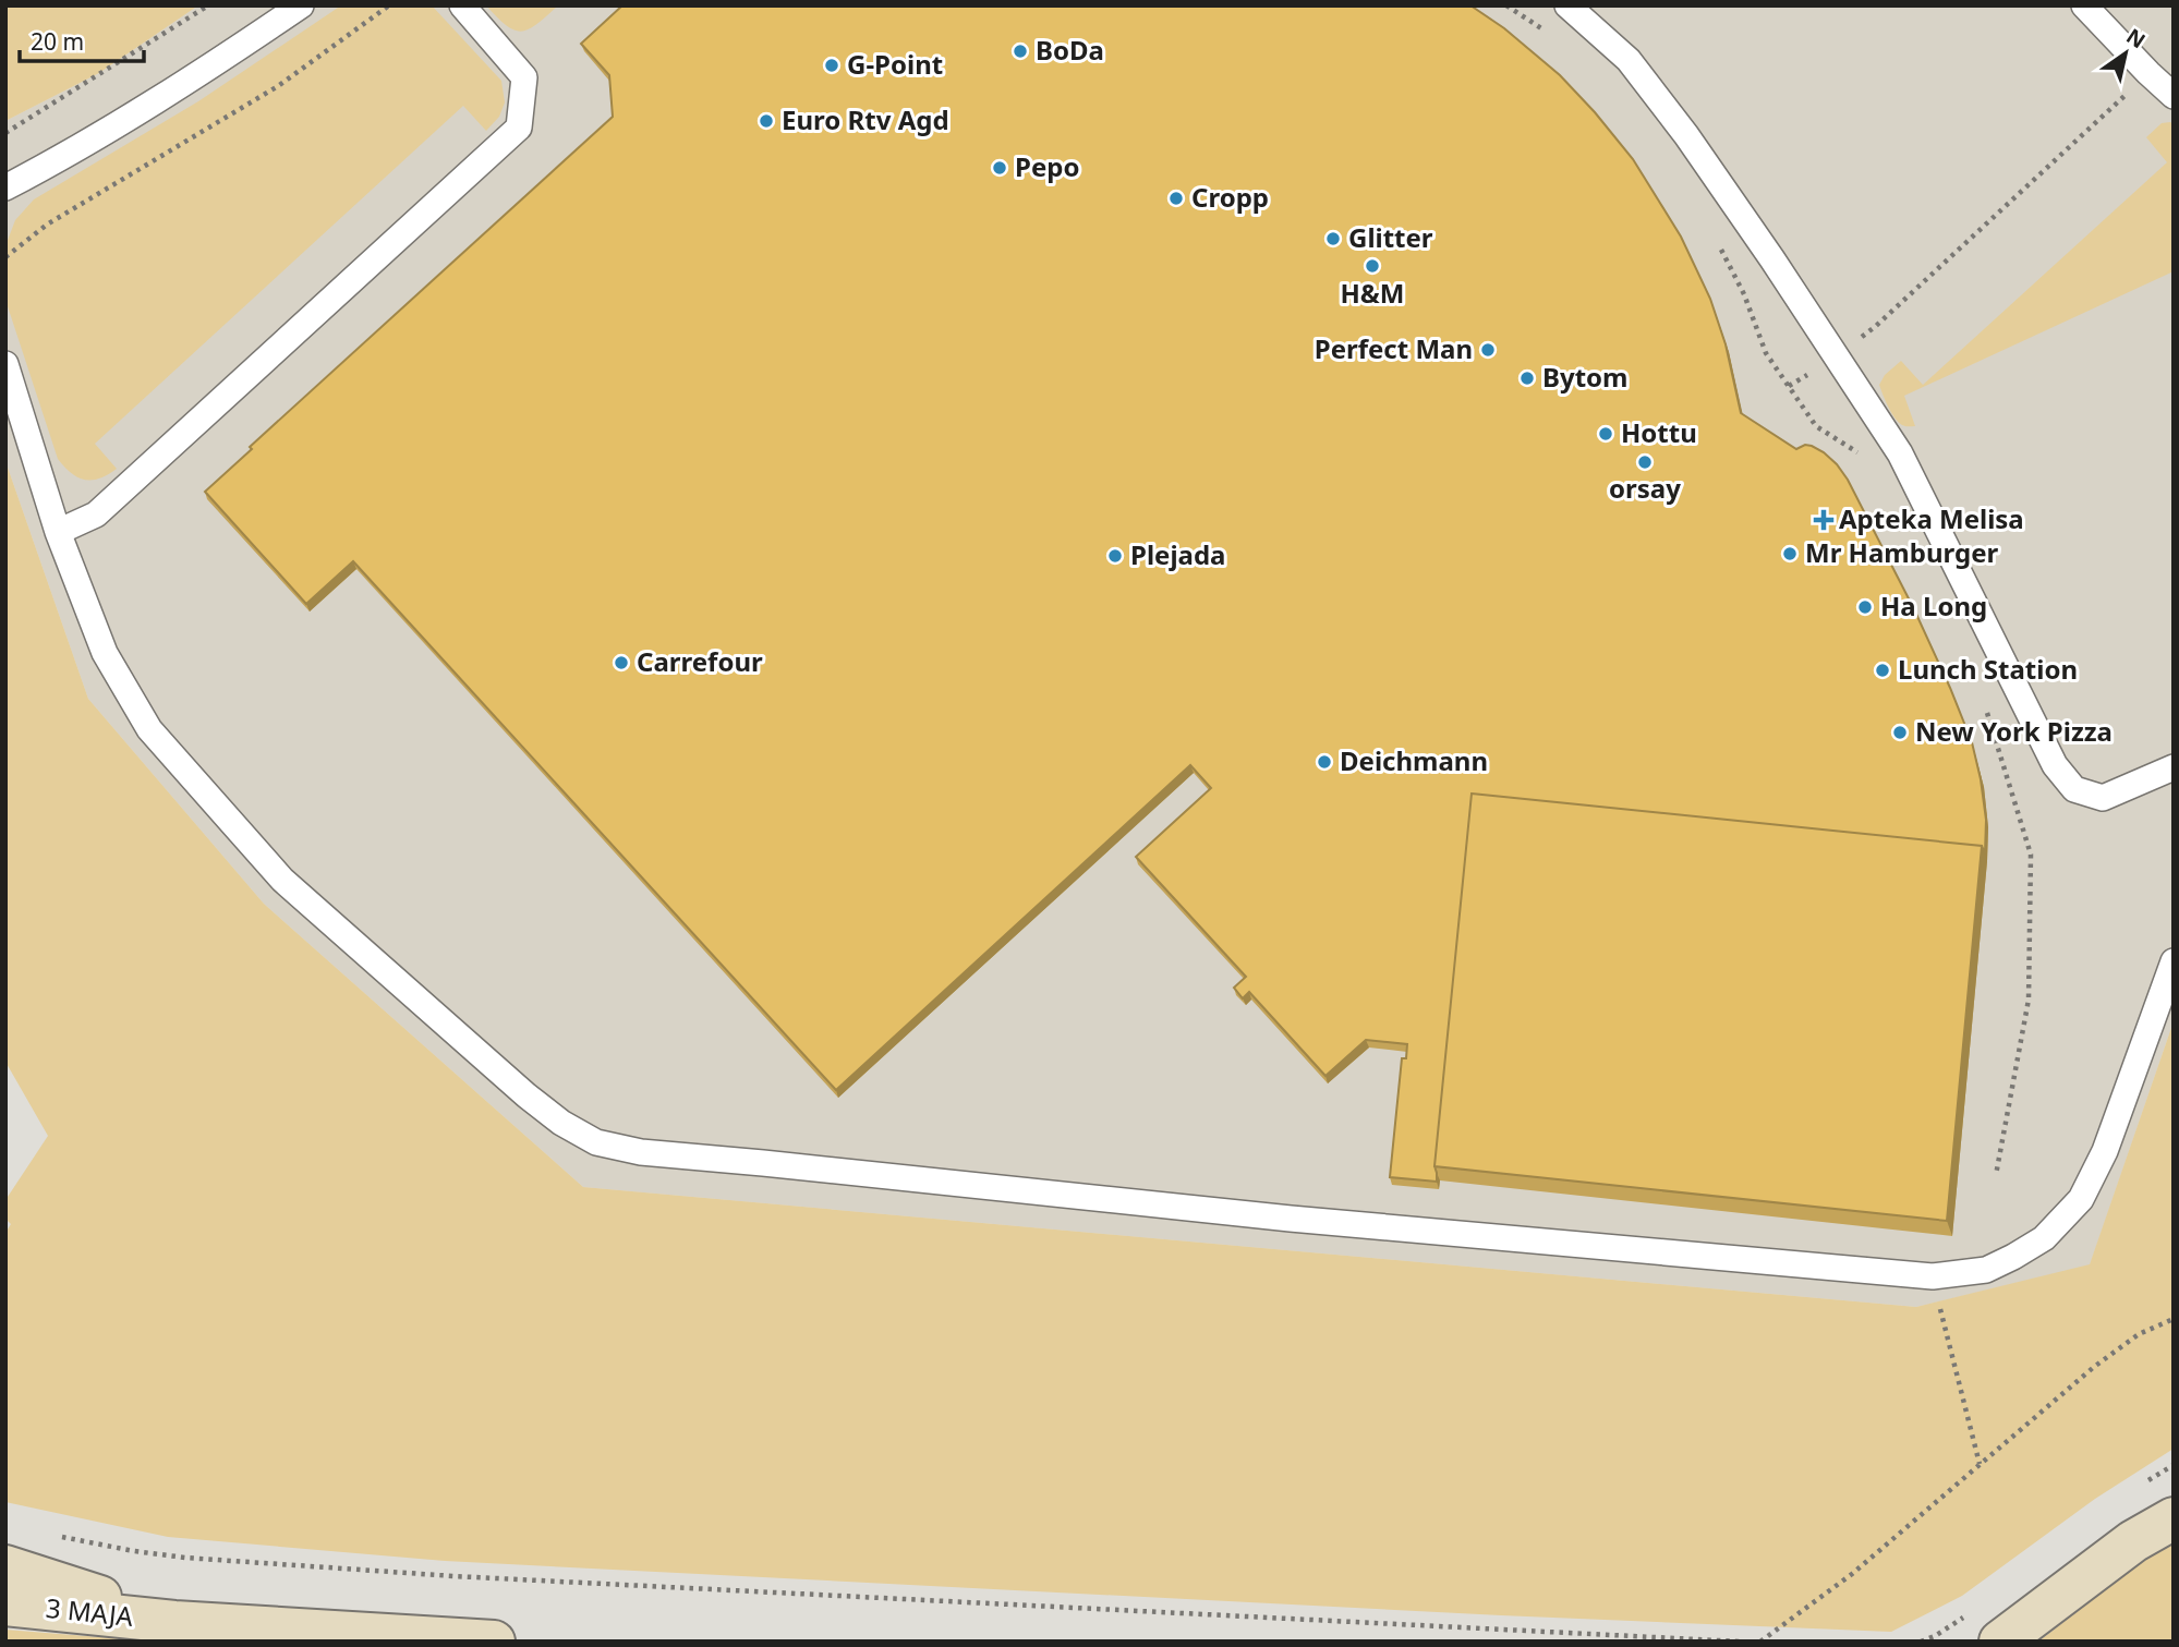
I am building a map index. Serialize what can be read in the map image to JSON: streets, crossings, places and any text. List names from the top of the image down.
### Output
{
  "streets": {
    "main road": ["3 MAJA"]
  },
  "places": {
    "other": [
      "BoDa",
      "G-Point",
      "Euro Rtv Agd",
      "Pepo",
      "Cropp",
      "Glitter",
      "H&M",
      "Perfect Man",
      "Bytom",
      "Hottu",
      "orsay",
      "Mr Hamburger",
      "Plejada",
      "Ha Long",
      "Carrefour",
      "Lunch Station",
      "New York Pizza",
      "Deichmann"
    ],
    "health": ["Apteka Melisa"]
  },
  "scale_bar": "20 m",
  "north": "top right"
}
